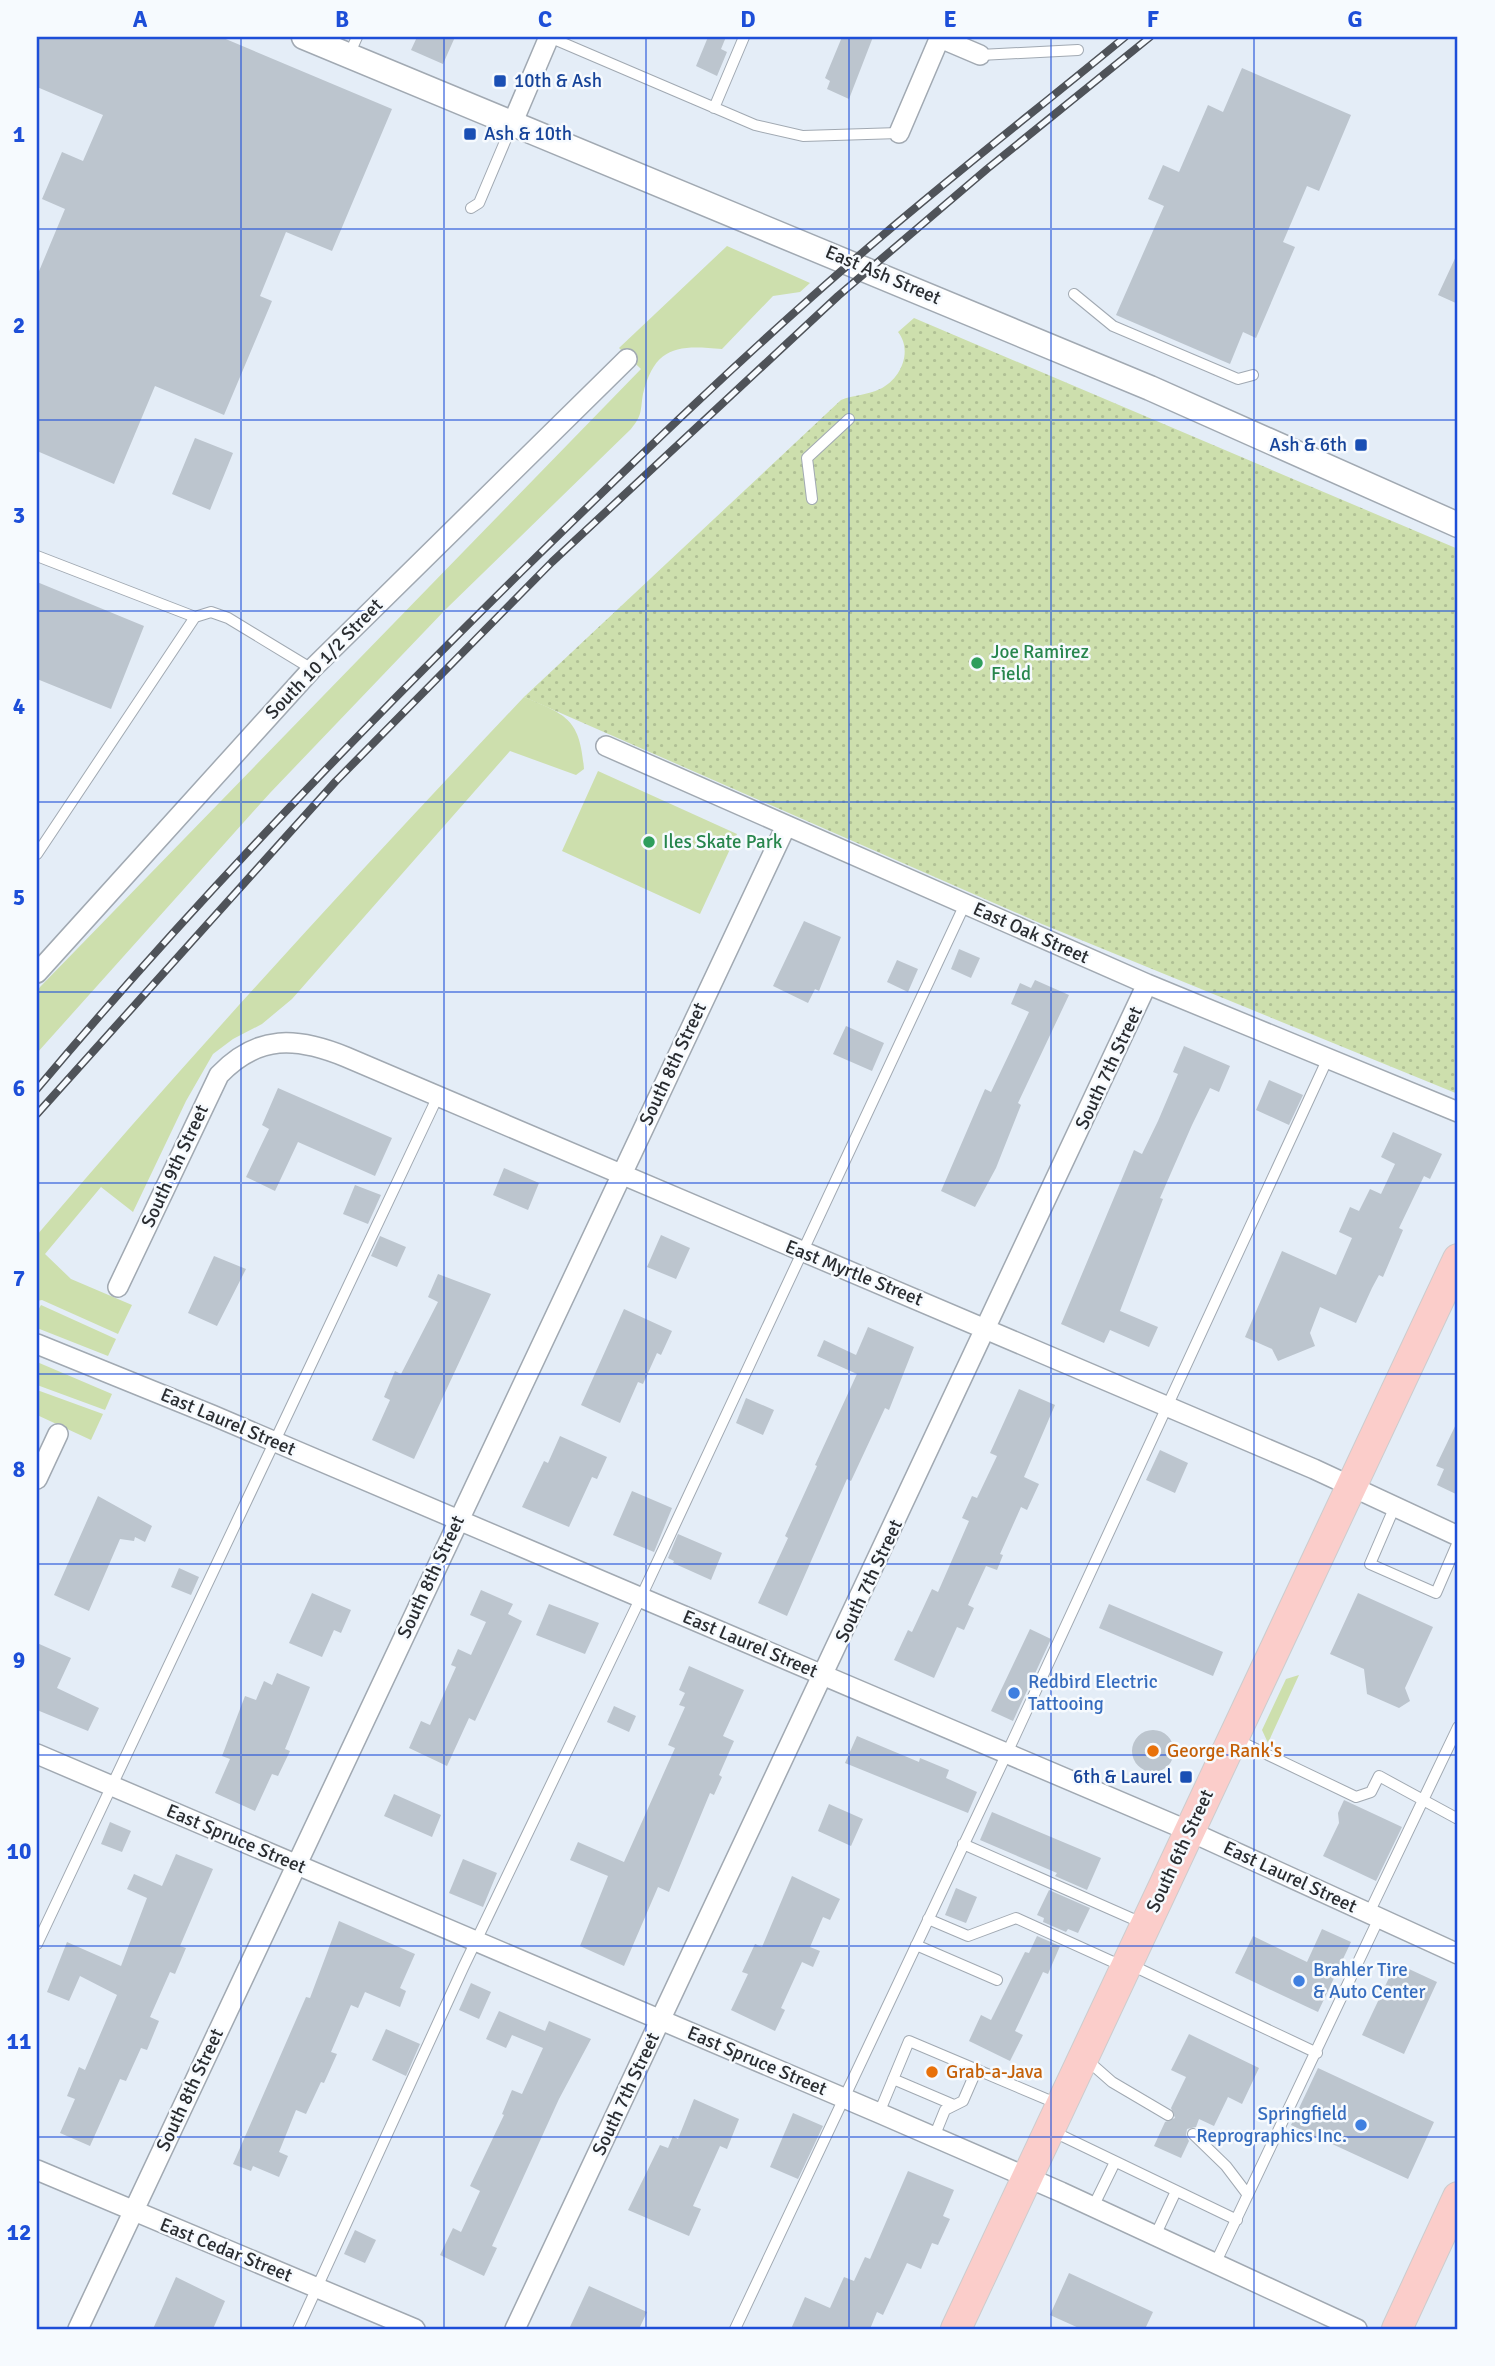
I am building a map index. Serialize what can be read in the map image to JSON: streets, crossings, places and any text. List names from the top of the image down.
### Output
{
  "streets": {
    "main road": ["South 6th Street"],
    "street": [
      "East Ash Street",
      "South 10 1/2 Street",
      "East Oak Street",
      "South 8th Street",
      "South 7th Street",
      "South 9th Street",
      "East Myrtle Street",
      "East Laurel Street",
      "East Spruce Street",
      "East Cedar Street"
    ]
  },
  "crossings": [
    ["East Oak Street", "South 8th Street"],
    ["East Oak Street", "South 7th Street"],
    ["South 8th Street", "East Myrtle Street"],
    ["South 8th Street", "East Laurel Street"],
    ["South 8th Street", "East Spruce Street"],
    ["South 8th Street", "East Cedar Street"],
    ["South 7th Street", "East Myrtle Street"],
    ["South 7th Street", "East Laurel Street"],
    ["South 7th Street", "East Spruce Street"],
    ["South 9th Street", "East Myrtle Street"],
    ["East Myrtle Street", "South 6th Street"],
    ["East Laurel Street", "South 6th Street"],
    ["East Spruce Street", "South 6th Street"]
  ],
  "places": {
    "transit": [
      "10th & Ash",
      "Ash & 10th",
      "Ash & 6th",
      "6th & Laurel"
    ],
    "other": [
      "Joe Ramirez Field",
      "Iles Skate Park",
      "Redbird Electric Tattooing",
      "George Rank's",
      "Brahler Tire & Auto Center",
      "Grab-a-Java",
      "Springfield Reprographics Inc."
    ]
  },
  "grid": {
    "columns": [
      "A",
      "B",
      "C",
      "D",
      "E",
      "F",
      "G"
    ],
    "rows": [
      "1",
      "2",
      "3",
      "4",
      "5",
      "6",
      "7",
      "8",
      "9",
      "10",
      "11",
      "12"
    ]
  }
}
